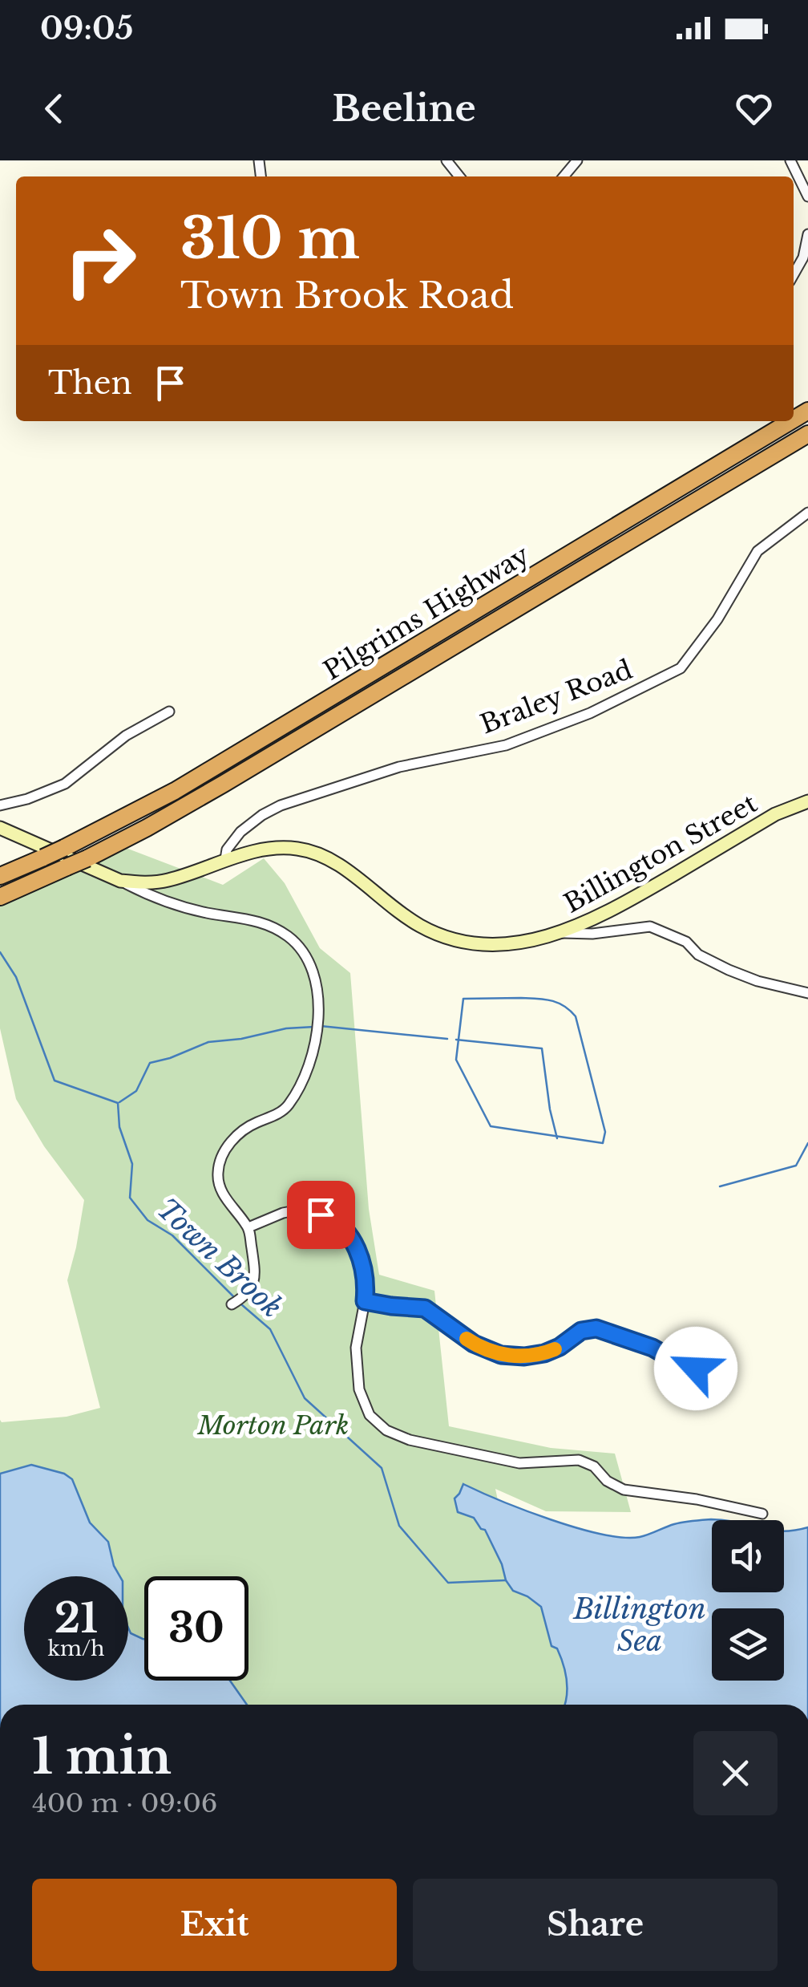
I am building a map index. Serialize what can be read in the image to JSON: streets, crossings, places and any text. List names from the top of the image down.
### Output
{
  "streets": {
    "highway": ["Pilgrims Highway"],
    "street": ["Braley Road", "Billington Street"]
  },
  "crossings": [
    ["Braley Road", "Billington Street"]
  ],
  "water": ["Town Brook", "Billington Sea"],
  "parks": ["Morton Park"],
  "page": {
    "status": "09:05",
    "header": "Beeline",
    "turn": ["310 m", "Town Brook Road"],
    "then": "Then",
    "speed": "21 km/h",
    "limit": "30",
    "heading": ["1 min", "400 m · 09:06"],
    "buttons": ["Exit", "Share"]
  }
}
